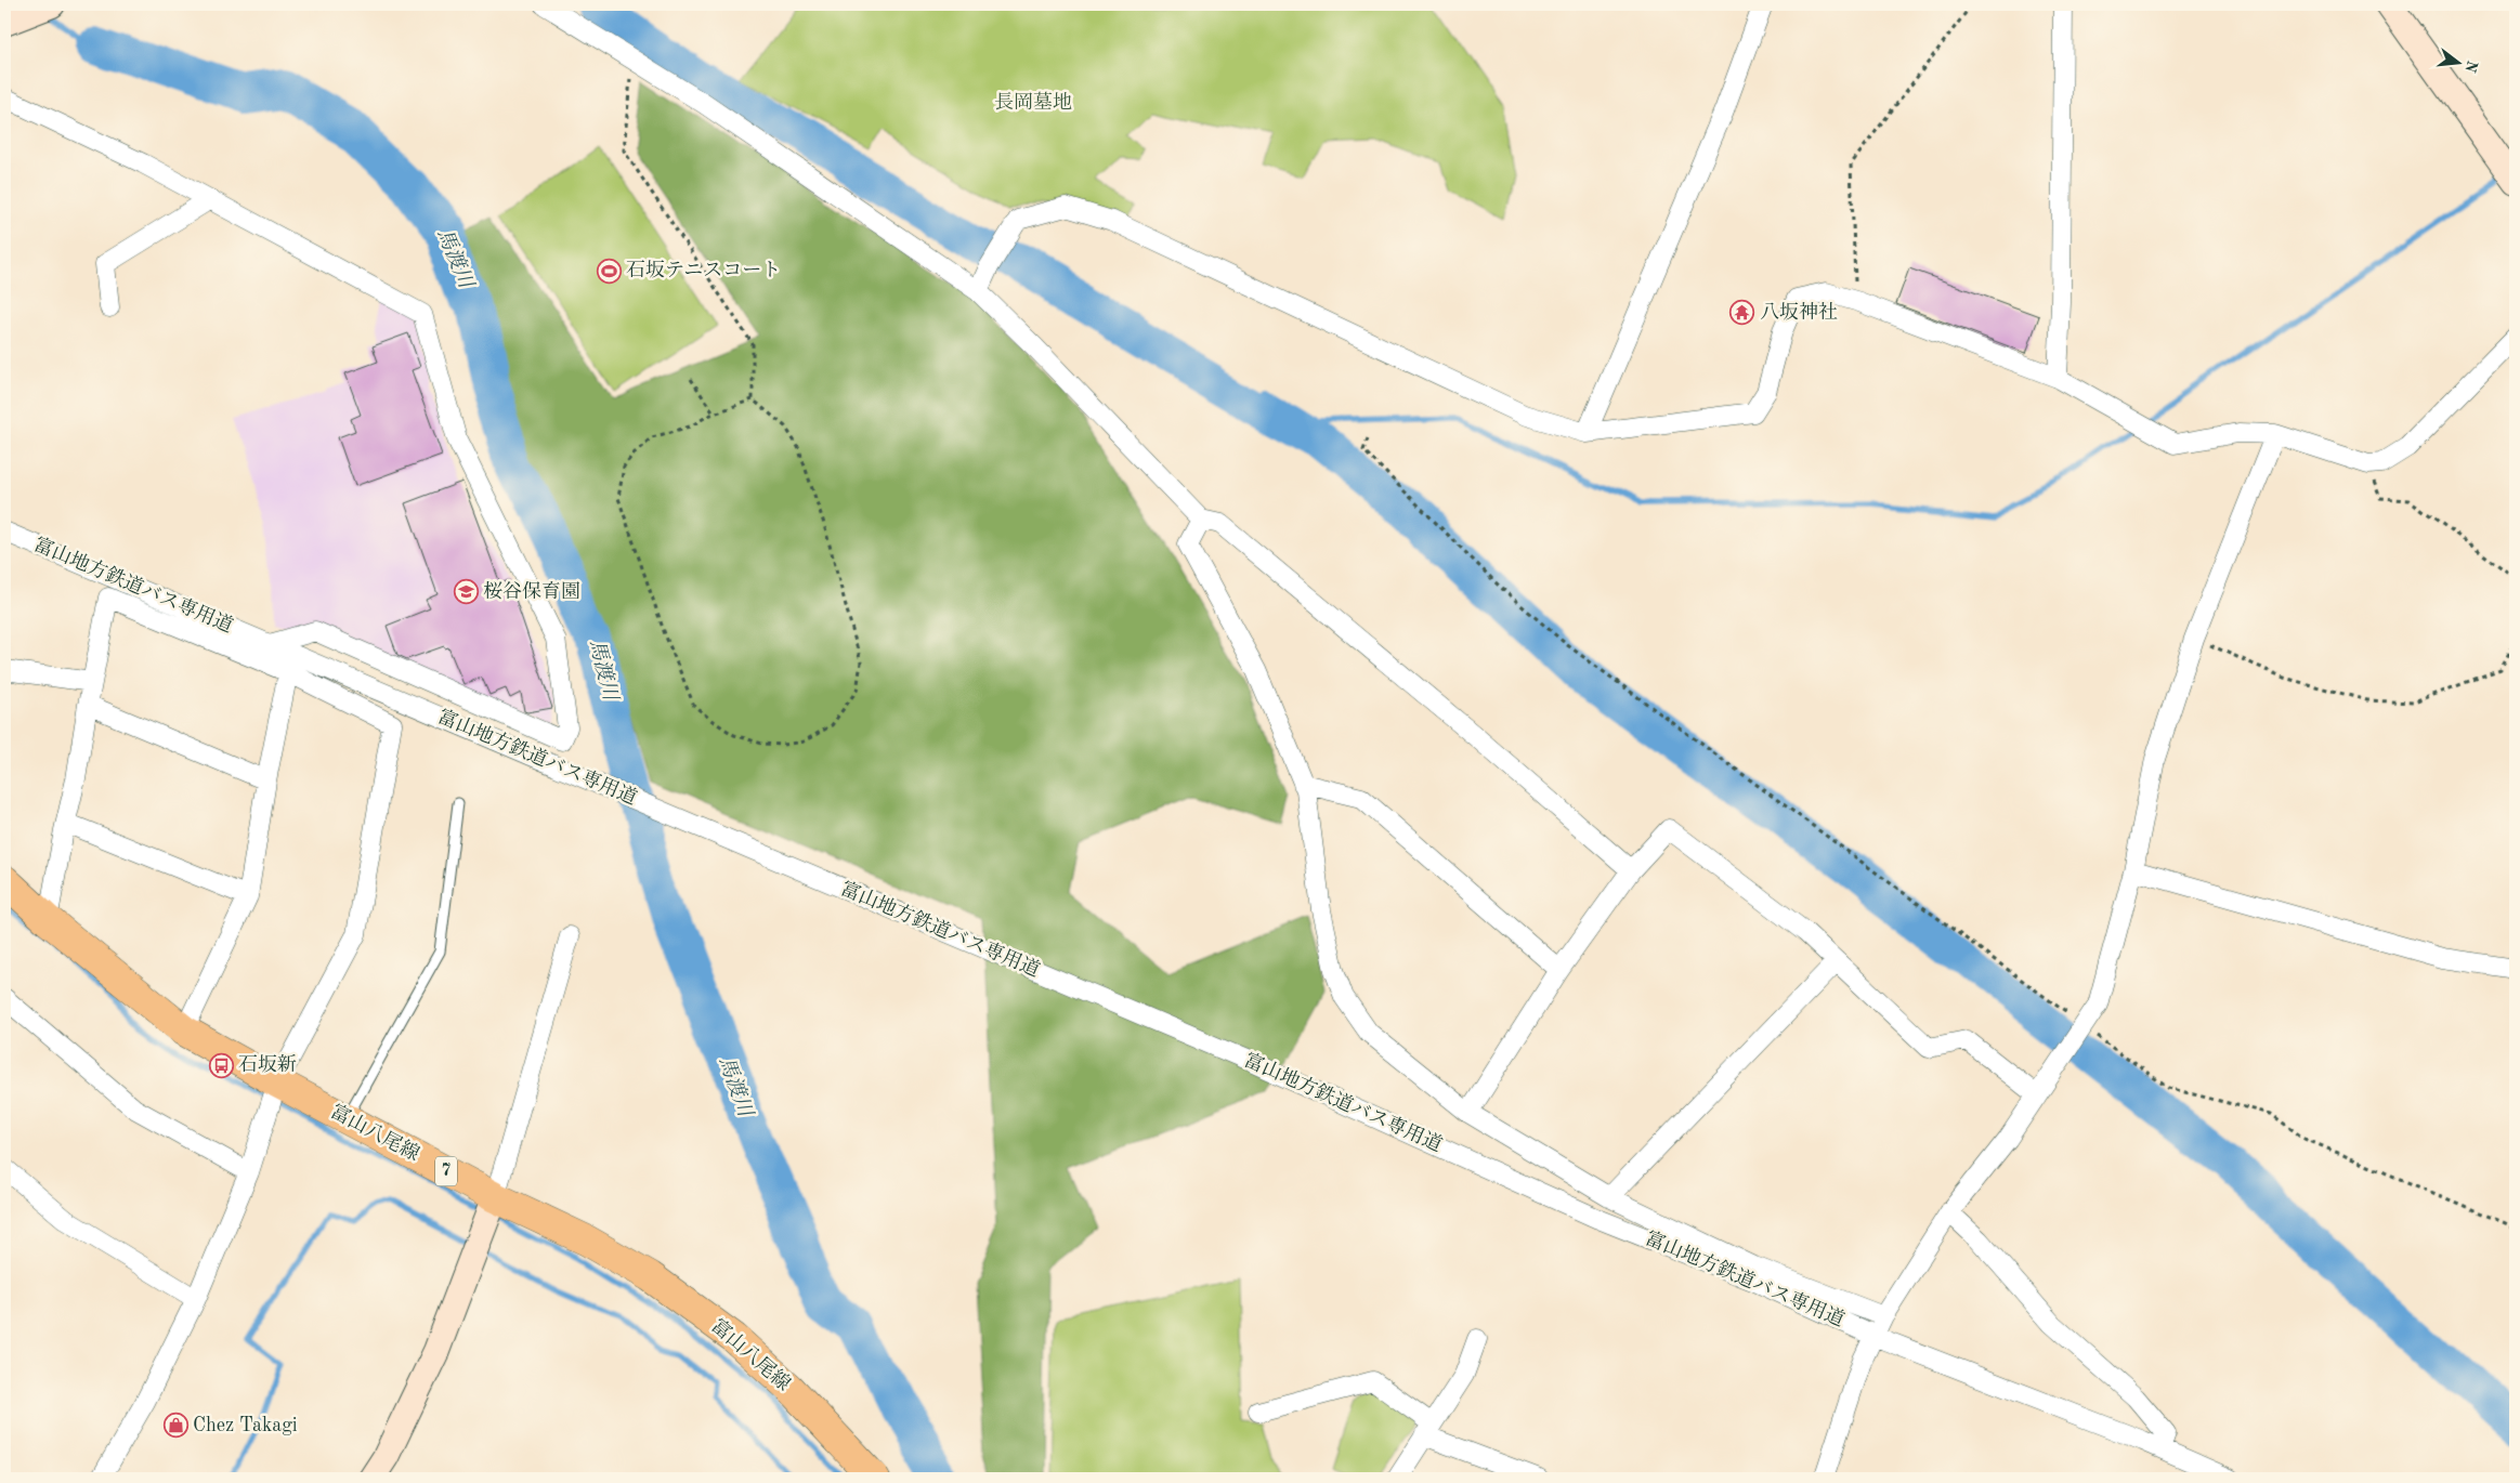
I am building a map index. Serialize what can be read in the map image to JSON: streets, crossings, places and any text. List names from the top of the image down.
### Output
{
  "streets": {
    "main road": ["富山八尾線", "7"],
    "street": ["富山地方鉄道バス専用道"]
  },
  "water": ["馬渡川"],
  "parks": ["長岡墓地"],
  "places": {
    "sports": ["石坂テニスコート"],
    "temple": ["八坂神社"],
    "school or university": ["桜谷保育園"],
    "bus stop": ["石坂新"],
    "shop": ["Chez Takagi"]
  },
  "north": "right"
}
